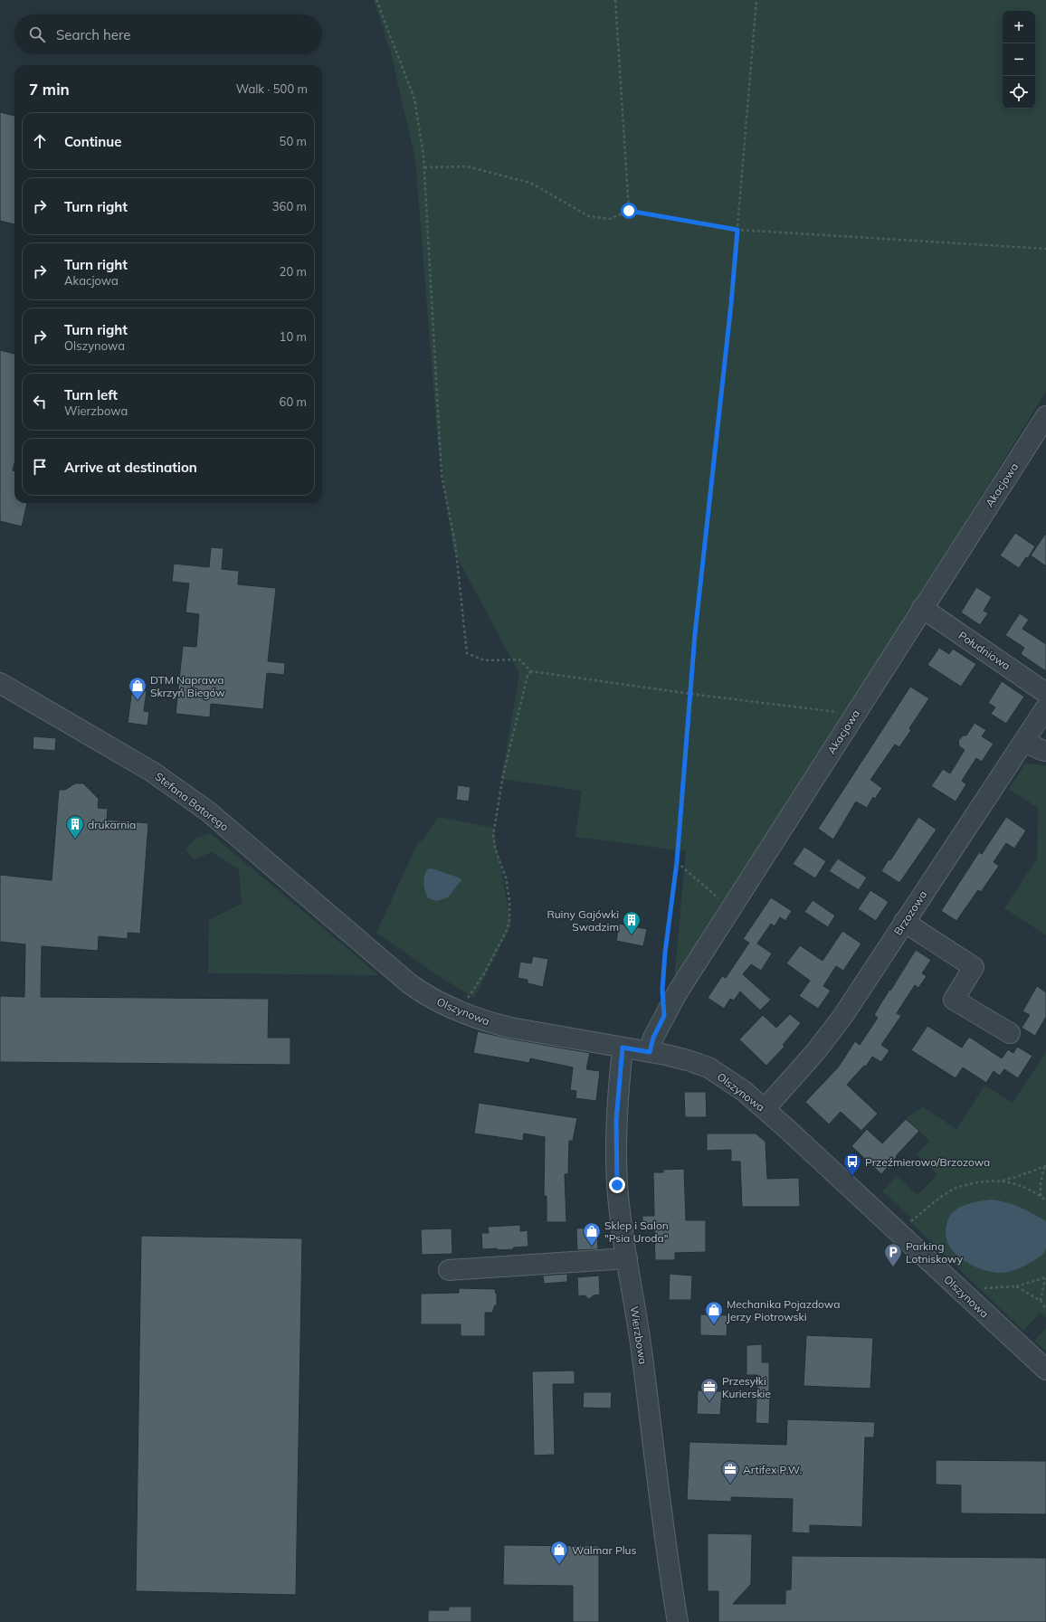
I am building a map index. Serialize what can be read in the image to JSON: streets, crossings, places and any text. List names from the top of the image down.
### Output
{
  "streets": {
    "street": [
      "Akacjowa",
      "Południowa",
      "Stefana Batorego",
      "Brzozowa",
      "Olszynowa",
      "Wierzbowa"
    ]
  },
  "crossings": [
    ["Akacjowa", "Południowa"],
    ["Akacjowa", "Olszynowa"],
    ["Stefana Batorego", "Olszynowa"],
    ["Brzozowa", "Olszynowa"],
    ["Olszynowa", "Wierzbowa"]
  ],
  "places": {
    "shop": [
      "DTM Naprawa Skrzyń Biegów",
      "Sklep i Salon \"Psia Uroda\"",
      "Mechanika Pojazdowa Jerzy Piotrowski",
      "Walmar Plus"
    ],
    "building": ["drukarnia", "Ruiny Gajówki Swadzim"],
    "bus stop": ["Przeźmierowo/Brzozowa"],
    "parking": ["Parking Lotniskowy"],
    "office": ["Przesyłki Kurierskie", "Artifex P.W."]
  },
  "page": {
    "map_buttons": ["+", "−"],
    "search": "Search here",
    "heading": ["7 min", "Walk · 500 m"],
    "list": [
      ["Continue", "50 m"],
      ["Turn right", "360 m"],
      ["Turn right", "Akacjowa", "20 m"],
      ["Turn right", "Olszynowa", "10 m"],
      ["Turn left", "Wierzbowa", "60 m"],
      "Arrive at destination"
    ]
  }
}
